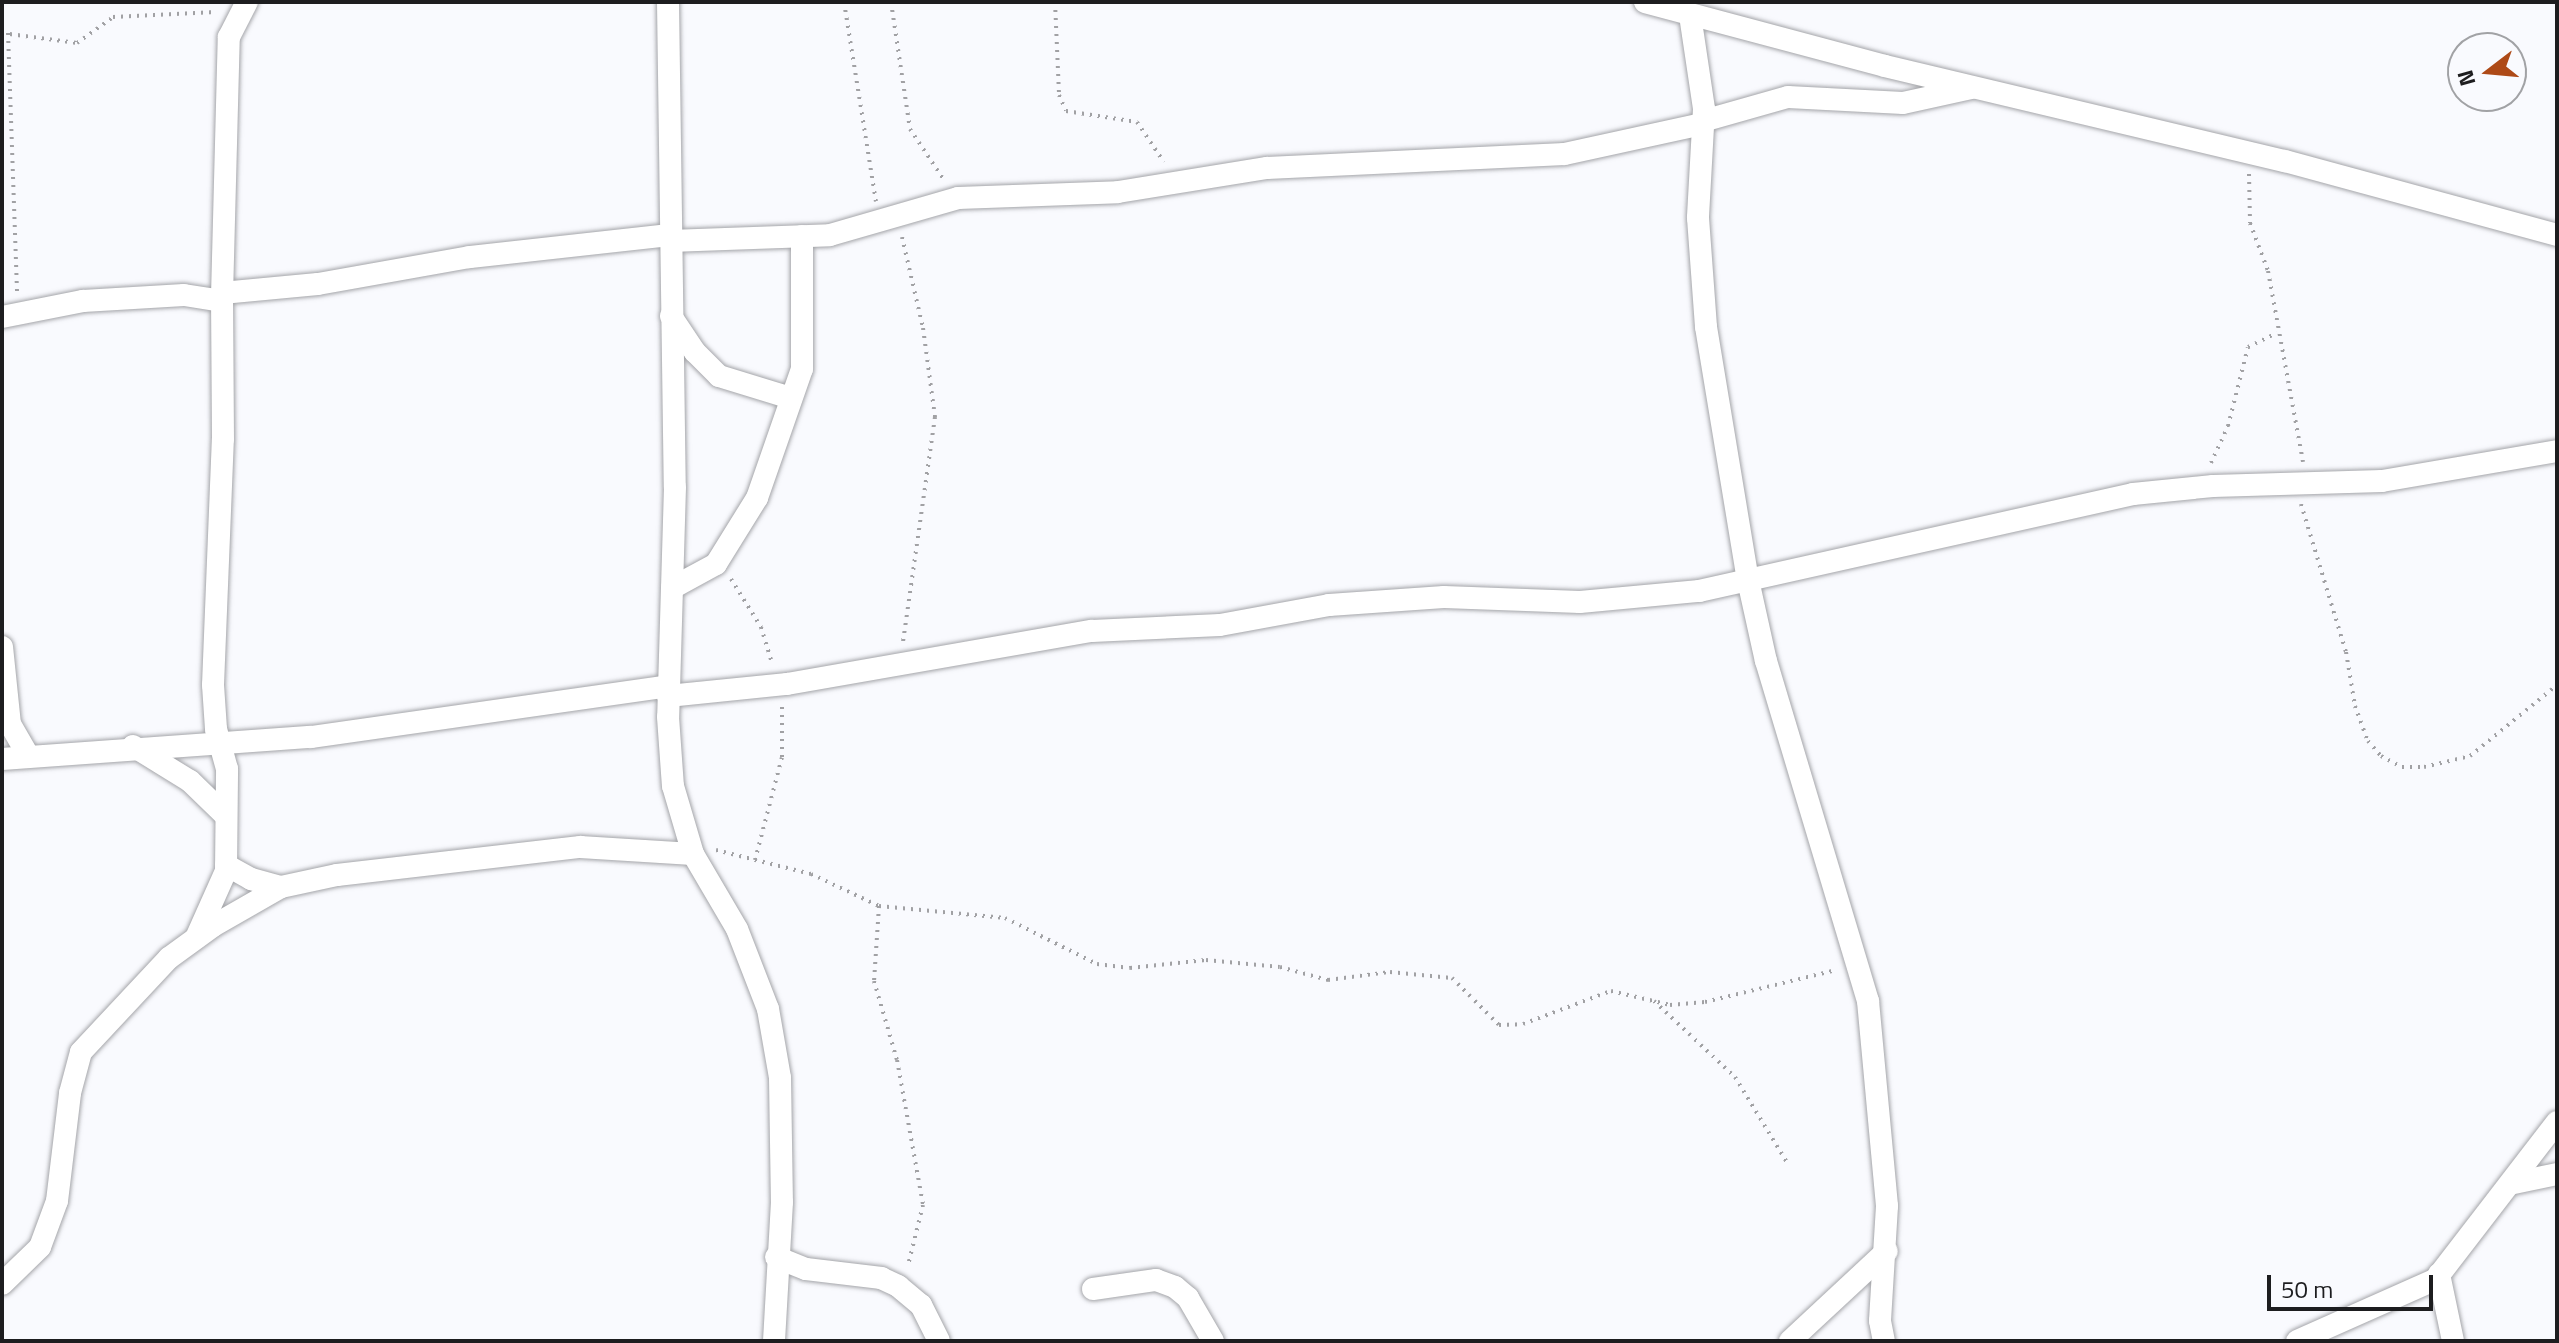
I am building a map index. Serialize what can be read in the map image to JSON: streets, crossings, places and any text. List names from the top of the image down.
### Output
{
  "scale_bar": "50 m",
  "north": "left"
}
